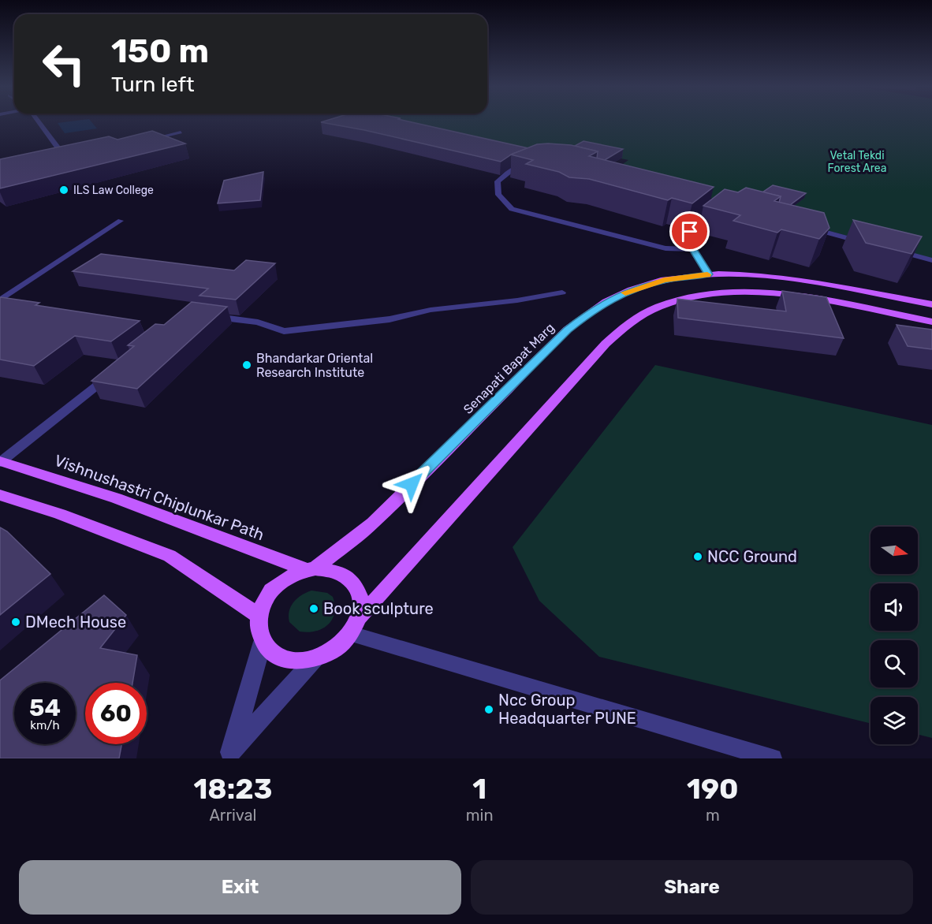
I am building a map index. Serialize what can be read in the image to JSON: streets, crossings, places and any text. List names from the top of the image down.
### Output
{
  "streets": {
    "main road": ["Senapati Bapat Marg", "Vishnushastri Chiplunkar Path"]
  },
  "crossings": [
    ["Senapati Bapat Marg", "Vishnushastri Chiplunkar Path"]
  ],
  "parks": ["Vetal Tekdi Forest Area"],
  "places": [
    "ILS Law College",
    "Bhandarkar Oriental Research Institute",
    "NCC Ground",
    "Book sculpture",
    "DMech House",
    "Ncc Group Headquarter PUNE"
  ],
  "north": "right",
  "page": {
    "turn": ["150 m", "Turn left"],
    "speed": "54 km/h",
    "limit": "60",
    "eta": [
      "18:23",
      "Arrival",
      "1",
      "min",
      "190",
      "m"
    ],
    "buttons": ["Exit", "Share"]
  }
}
